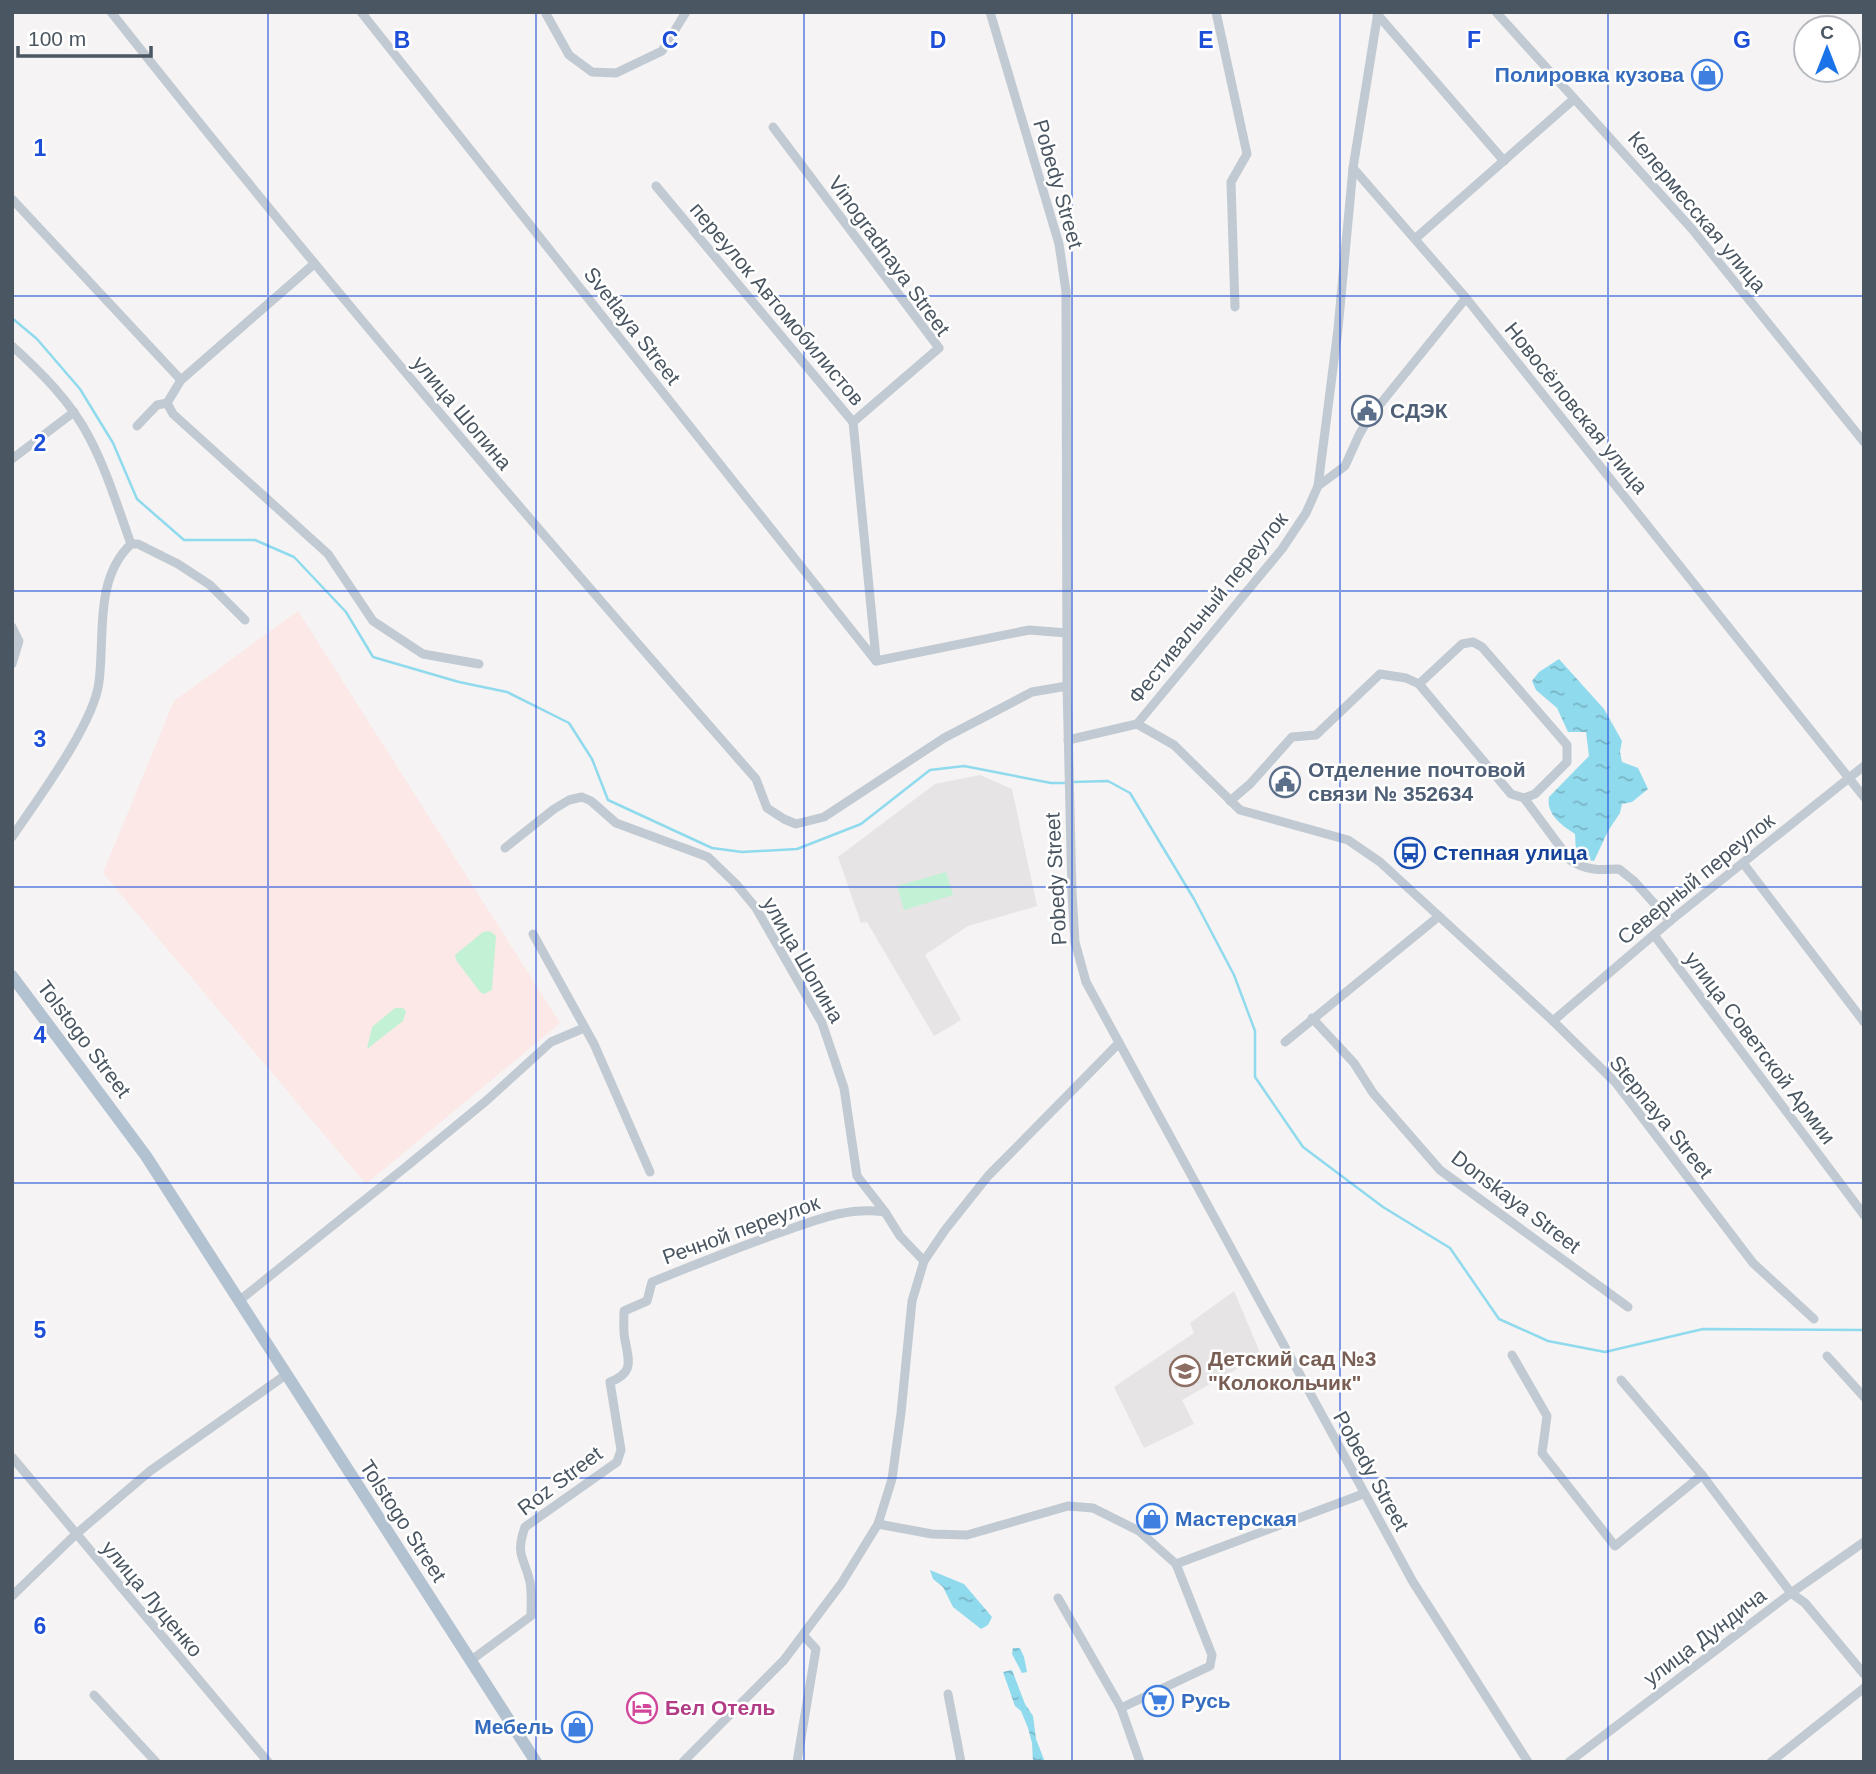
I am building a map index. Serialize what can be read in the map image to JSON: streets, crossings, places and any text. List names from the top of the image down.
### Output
{
  "streets": {
    "main road": ["Tolstogo Street"],
    "street": [
      "Pobedy Street",
      "Келермесская улица",
      "Vinogradnaya Street",
      "переулок Автомобилистов",
      "Svetlaya Street",
      "Новосёловская улица",
      "улица Шопина",
      "Фестивальный переулок",
      "Северный переулок",
      "улица Советской Армии",
      "Stepnaya Street",
      "Donskaya Street",
      "Речной переулок",
      "Roz Street",
      "улица Луценко",
      "улица Дундича"
    ]
  },
  "crossings": [
    ["Pobedy Street", "улица Шопина"],
    ["Pobedy Street", "Фестивальный переулок"],
    ["Vinogradnaya Street", "переулок Автомобилистов"],
    ["переулок Автомобилистов", "Svetlaya Street"],
    ["Новосёловская улица", "Фестивальный переулок"],
    ["Новосёловская улица", "Северный переулок"],
    ["улица Шопина", "Речной переулок"],
    ["Фестивальный переулок", "Stepnaya Street"],
    ["Северный переулок", "улица Советской Армии"],
    ["Северный переулок", "Stepnaya Street"],
    ["Tolstogo Street", "Roz Street"],
    ["Речной переулок", "Roz Street"]
  ],
  "places": {
    "shop": ["Полировка кузова", "Мастерская", "Мебель"],
    "public building": ["СДЭК", "Отделение почтовой связи № 352634"],
    "bus stop": ["Степная улица"],
    "school or university": ["Детский сад №3 \"Колокольчик\""],
    "supermarket": ["Русь"],
    "hotel": ["Бел Отель"]
  },
  "scale_bar": "100 m",
  "north": "top",
  "grid": {
    "columns": [
      "B",
      "C",
      "D",
      "E",
      "F",
      "G"
    ],
    "rows": [
      "1",
      "2",
      "3",
      "4",
      "5",
      "6"
    ]
  }
}
